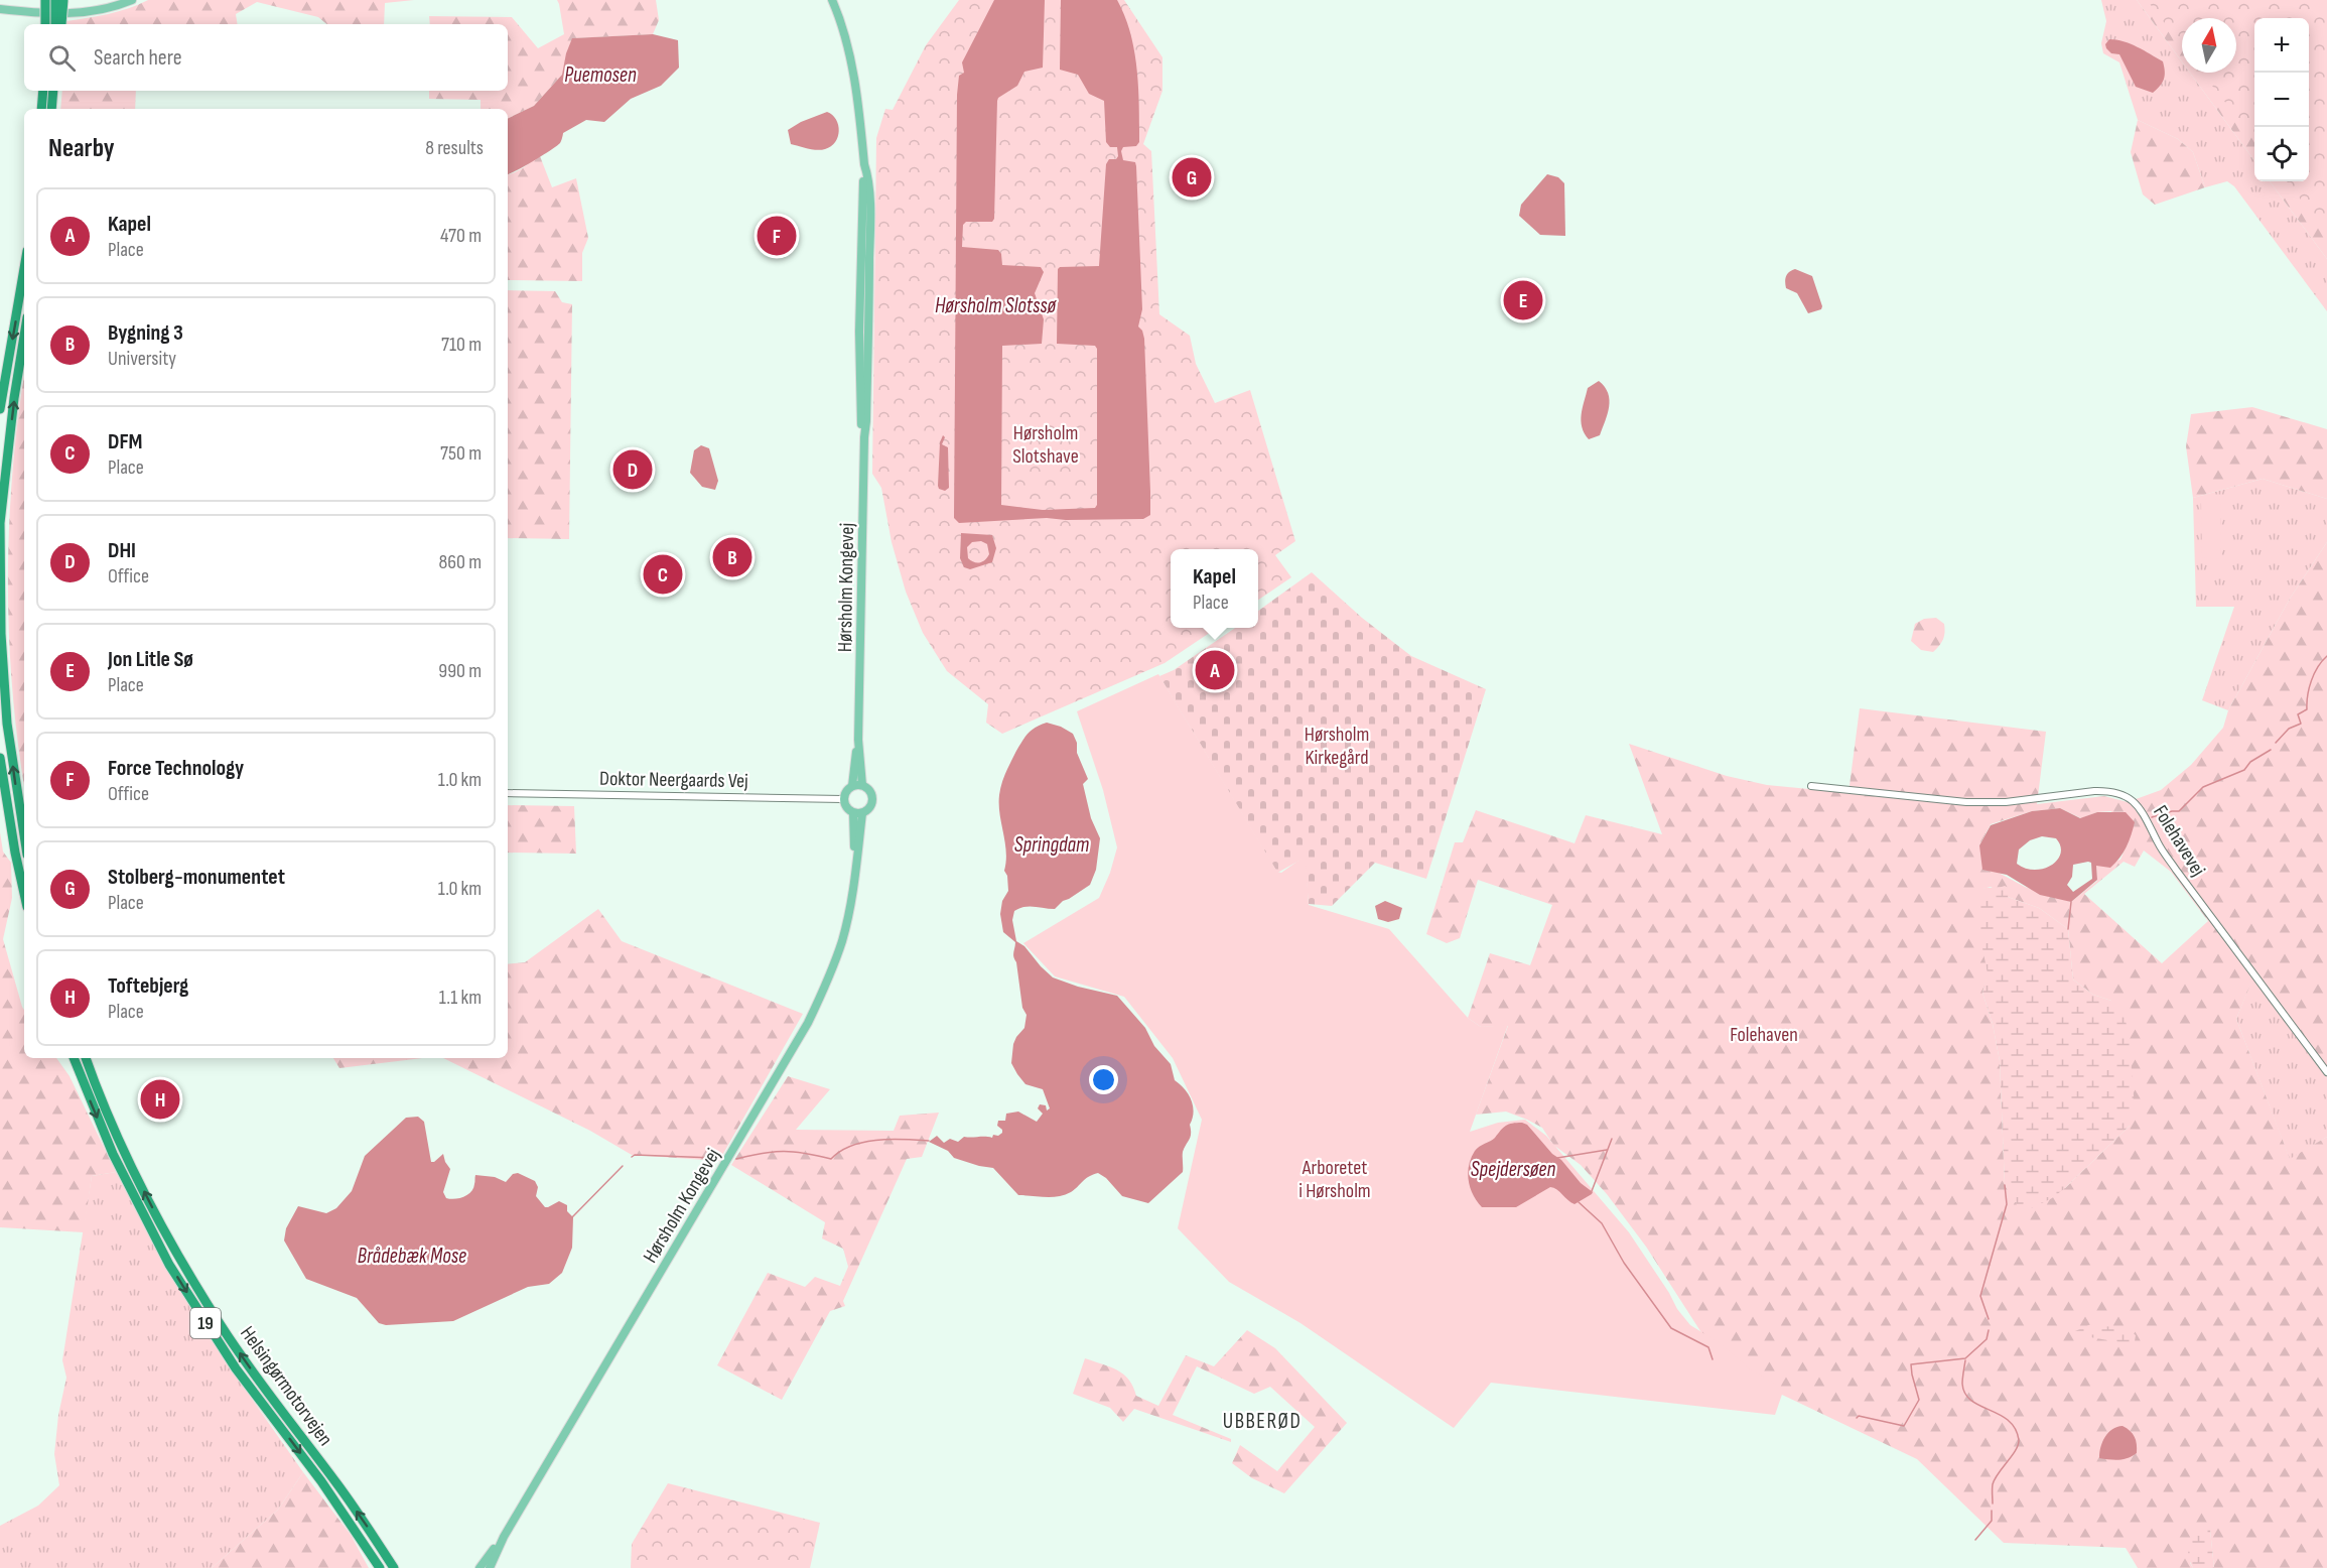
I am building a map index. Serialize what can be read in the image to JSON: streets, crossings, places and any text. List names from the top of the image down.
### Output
{
  "streets": {
    "highway": ["19", "Helsingørmotorvejen"],
    "main road": ["Hørsholm Kongevej"],
    "street": ["Doktor Neergaards Vej", "Folehavevej"]
  },
  "crossings": [
    ["Hørsholm Kongevej", "Doktor Neergaards Vej"]
  ],
  "districts": ["UBBERØD"],
  "water": [
    "Puemosen",
    "Hørsholm Slotssø",
    "Springdam",
    "Spejdersøen",
    "Brådebæk Mose"
  ],
  "parks": [
    "Hørsholm Slotshave",
    "Hørsholm Kirkegård",
    "Folehaven",
    "Arboretet i Hørsholm"
  ],
  "north": "top",
  "page": {
    "map_buttons": ["+", "−"],
    "search": "Search here",
    "heading": ["Nearby", "8 results"],
    "pins": [
      "G",
      "F",
      "E",
      "D",
      "B",
      "C",
      "A",
      "H"
    ],
    "list": [
      {
        "mark": "A",
        "name": "Kapel",
        "note": "Place",
        "value": "470 m"
      },
      {
        "mark": "B",
        "name": "Bygning 3",
        "note": "University",
        "value": "710 m"
      },
      {
        "mark": "C",
        "name": "DFM",
        "note": "Place",
        "value": "750 m"
      },
      {
        "mark": "D",
        "name": "DHI",
        "note": "Office",
        "value": "860 m"
      },
      {
        "mark": "E",
        "name": "Jon Litle Sø",
        "note": "Place",
        "value": "990 m"
      },
      {
        "mark": "F",
        "name": "Force Technology",
        "note": "Office",
        "value": "1.0 km"
      },
      {
        "mark": "G",
        "name": "Stolberg-monumentet",
        "note": "Place",
        "value": "1.0 km"
      },
      {
        "mark": "H",
        "name": "Toftebjerg",
        "note": "Place",
        "value": "1.1 km"
      }
    ],
    "popup": ["Kapel", "Place"]
  }
}
